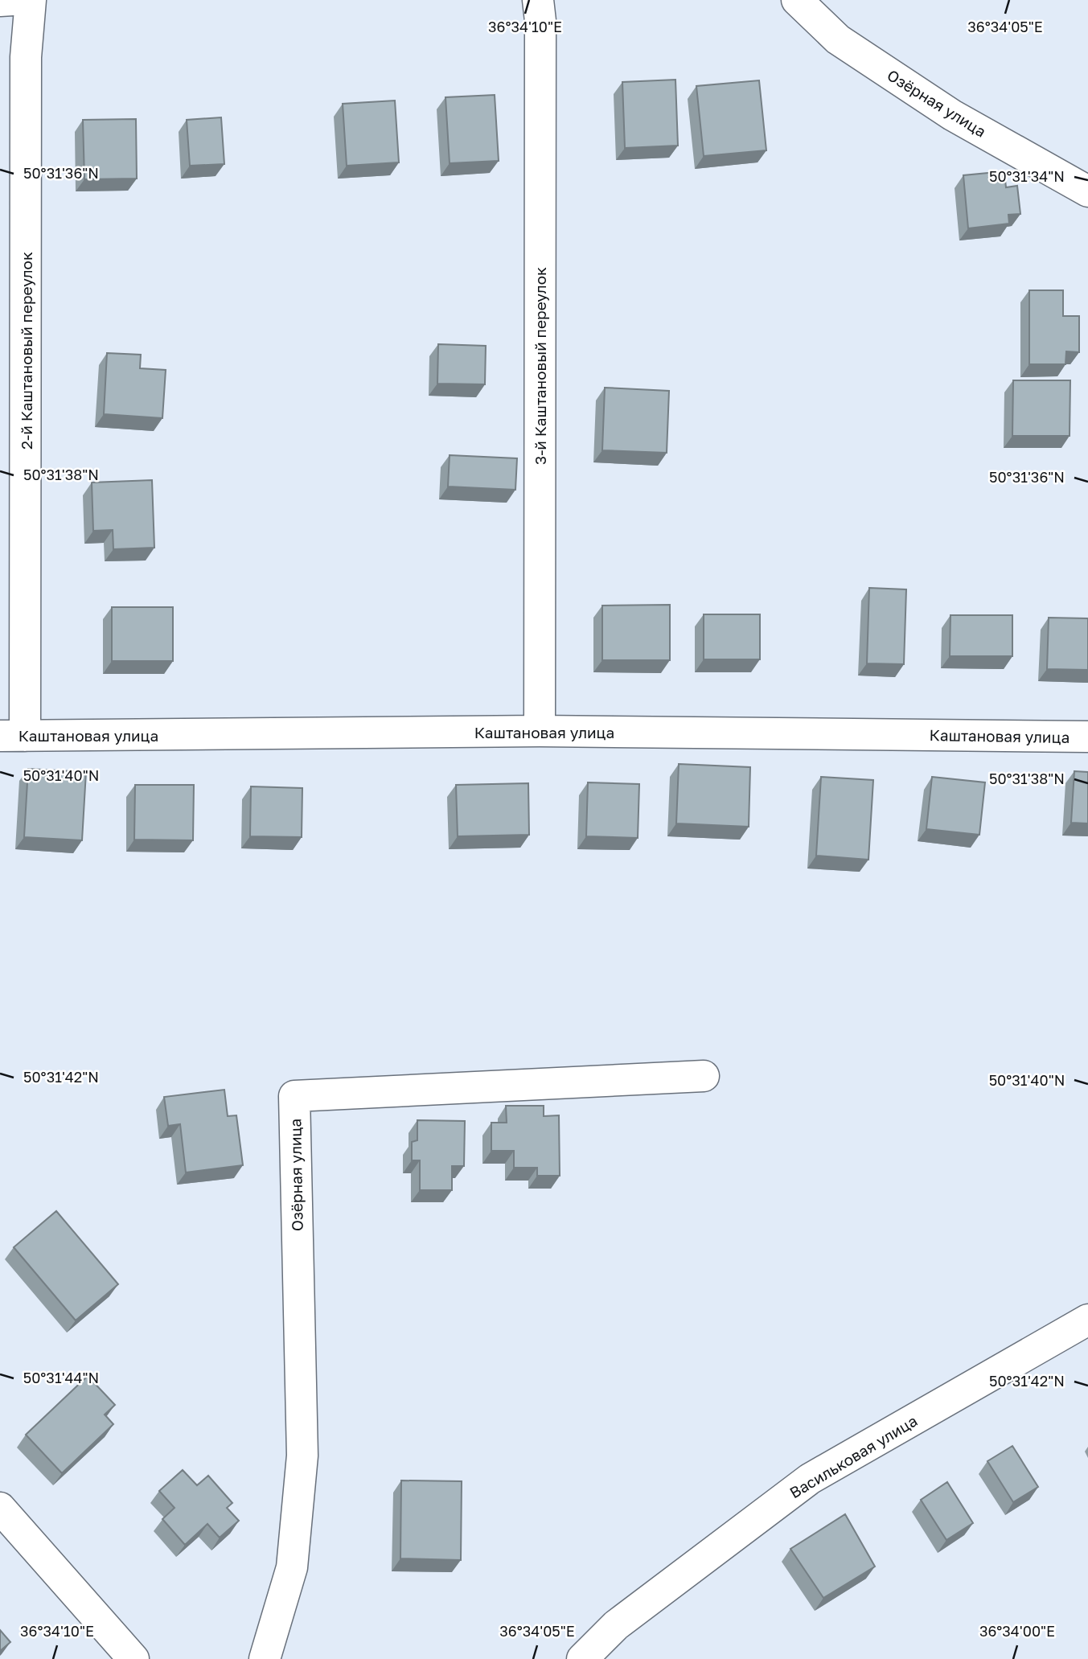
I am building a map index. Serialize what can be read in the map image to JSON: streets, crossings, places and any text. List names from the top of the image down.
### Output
{
  "streets": {
    "street": [
      "Озёрная улица",
      "2-й Каштановый переулок",
      "3-й Каштановый переулок",
      "Каштановая улица",
      "Васильковая улица"
    ]
  },
  "crossings": [
    ["2-й Каштановый переулок", "Каштановая улица"],
    ["3-й Каштановый переулок", "Каштановая улица"]
  ],
  "coordinates": [
    "36°34'10\"E",
    "36°34'05\"E",
    "50°31'36\"N",
    "50°31'34\"N",
    "50°31'38\"N",
    "50°31'40\"N",
    "50°31'42\"N",
    "50°31'44\"N",
    "36°34'00\"E"
  ]
}
